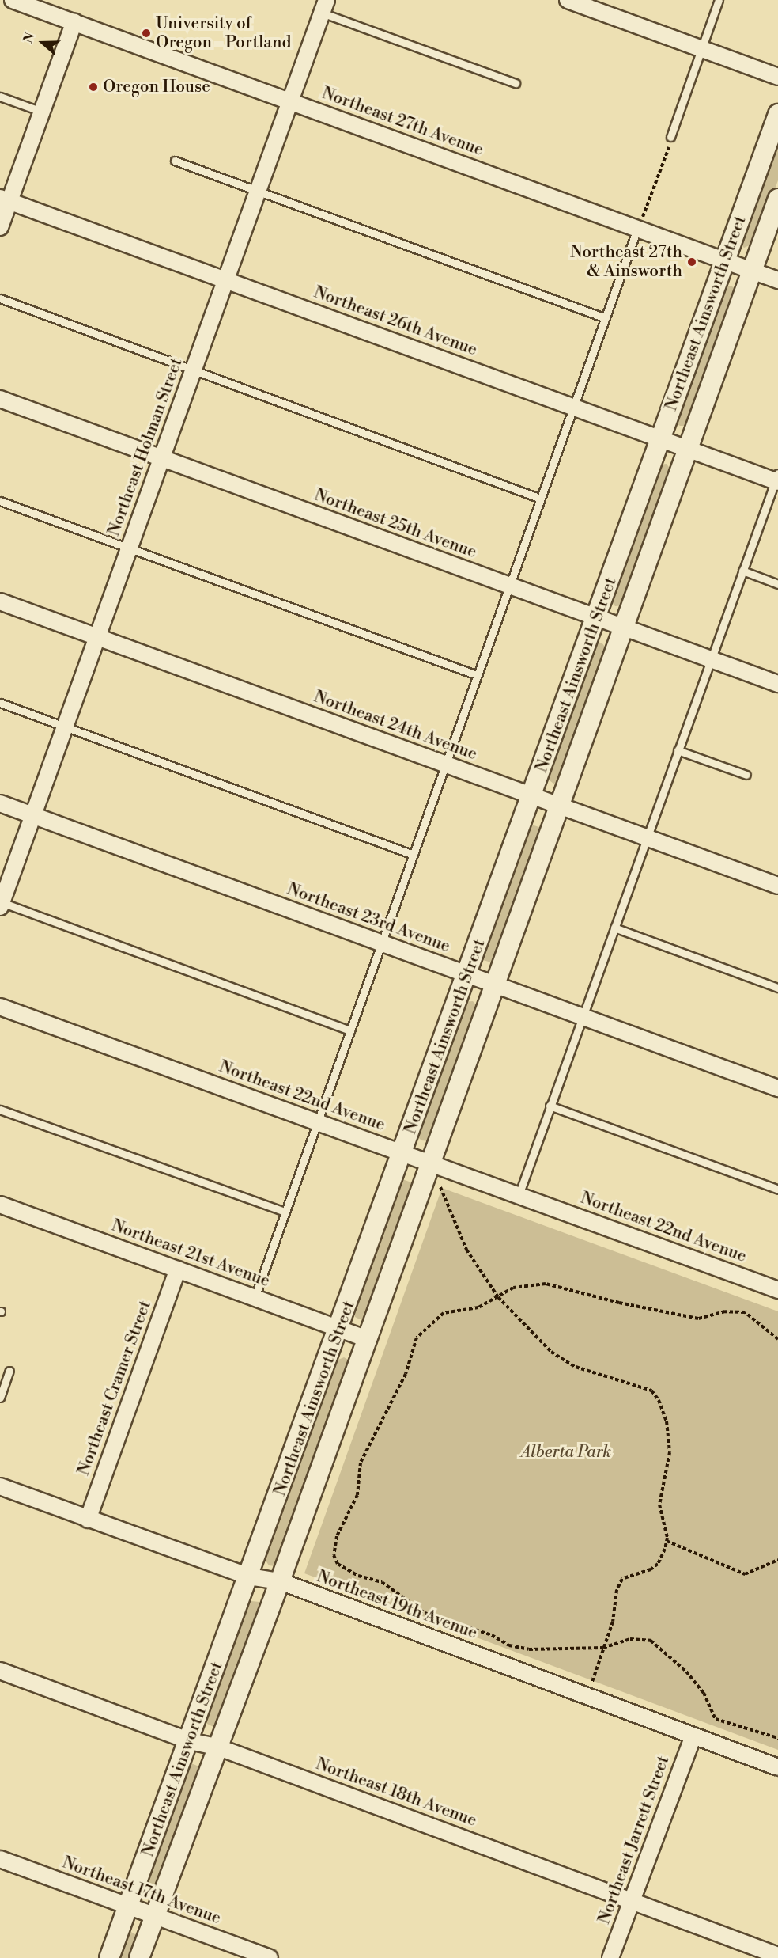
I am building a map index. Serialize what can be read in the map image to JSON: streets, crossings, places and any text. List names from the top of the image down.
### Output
{
  "streets": {
    "street": [
      "Northeast 27th Avenue",
      "Northeast Ainsworth Street",
      "Northeast 26th Avenue",
      "Northeast Holman Street",
      "Northeast 25th Avenue",
      "Northeast 24th Avenue",
      "Northeast 23rd Avenue",
      "Northeast 22nd Avenue",
      "Northeast 21st Avenue",
      "Northeast Cramer Street",
      "Northeast 19th Avenue",
      "Northeast 18th Avenue",
      "Northeast Jarrett Street",
      "Northeast 17th Avenue"
    ]
  },
  "crossings": [
    ["Northeast 27th Avenue", "Northeast Ainsworth Street"],
    ["Northeast 27th Avenue", "Northeast Holman Street"],
    ["Northeast Ainsworth Street", "Northeast 26th Avenue"],
    ["Northeast Ainsworth Street", "Northeast 25th Avenue"],
    ["Northeast Ainsworth Street", "Northeast 24th Avenue"],
    ["Northeast Ainsworth Street", "Northeast 23rd Avenue"],
    ["Northeast Ainsworth Street", "Northeast 22nd Avenue"],
    ["Northeast Ainsworth Street", "Northeast 21st Avenue"],
    ["Northeast Ainsworth Street", "Northeast 19th Avenue"],
    ["Northeast Ainsworth Street", "Northeast 18th Avenue"],
    ["Northeast Ainsworth Street", "Northeast 17th Avenue"],
    ["Northeast 26th Avenue", "Northeast Holman Street"],
    ["Northeast Holman Street", "Northeast 25th Avenue"],
    ["Northeast Holman Street", "Northeast 24th Avenue"],
    ["Northeast Holman Street", "Northeast 23rd Avenue"],
    ["Northeast 21st Avenue", "Northeast Cramer Street"],
    ["Northeast Cramer Street", "Northeast 19th Avenue"],
    ["Northeast 19th Avenue", "Northeast Jarrett Street"],
    ["Northeast 18th Avenue", "Northeast Jarrett Street"]
  ],
  "parks": ["Alberta Park"],
  "places": ["University of Oregon - Portland", "Oregon House", "Northeast 27th & Ainsworth"],
  "north": "left"
}
